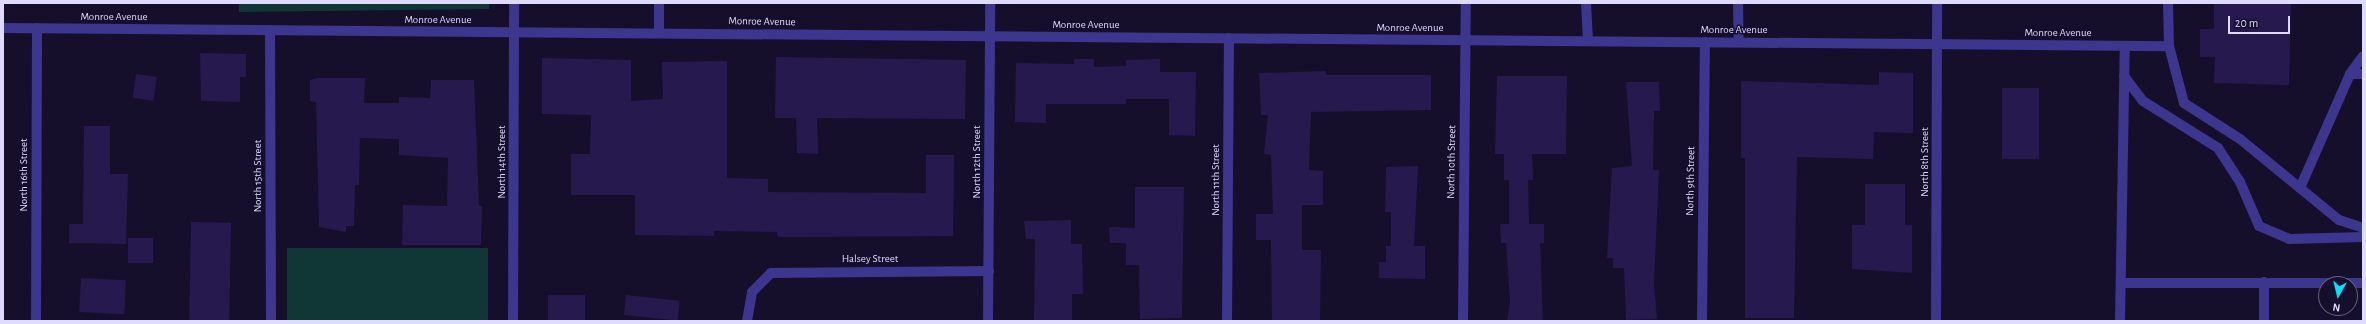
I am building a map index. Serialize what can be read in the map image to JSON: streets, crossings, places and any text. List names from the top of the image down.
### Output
{
  "streets": {
    "street": [
      "Monroe Avenue",
      "North 14th Street",
      "North 12th Street",
      "North 10th Street",
      "North 8th Street",
      "North 16th Street",
      "North 15th Street",
      "North 11th Street",
      "North 9th Street",
      "Halsey Street"
    ]
  },
  "crossings": [
    ["Monroe Avenue", "North 14th Street"],
    ["Monroe Avenue", "North 12th Street"],
    ["Monroe Avenue", "North 10th Street"],
    ["Monroe Avenue", "North 8th Street"],
    ["Monroe Avenue", "North 16th Street"],
    ["Monroe Avenue", "North 15th Street"],
    ["Monroe Avenue", "North 11th Street"],
    ["Monroe Avenue", "North 9th Street"],
    ["North 12th Street", "Halsey Street"]
  ],
  "scale_bar": "20 m",
  "north": "bottom"
}
